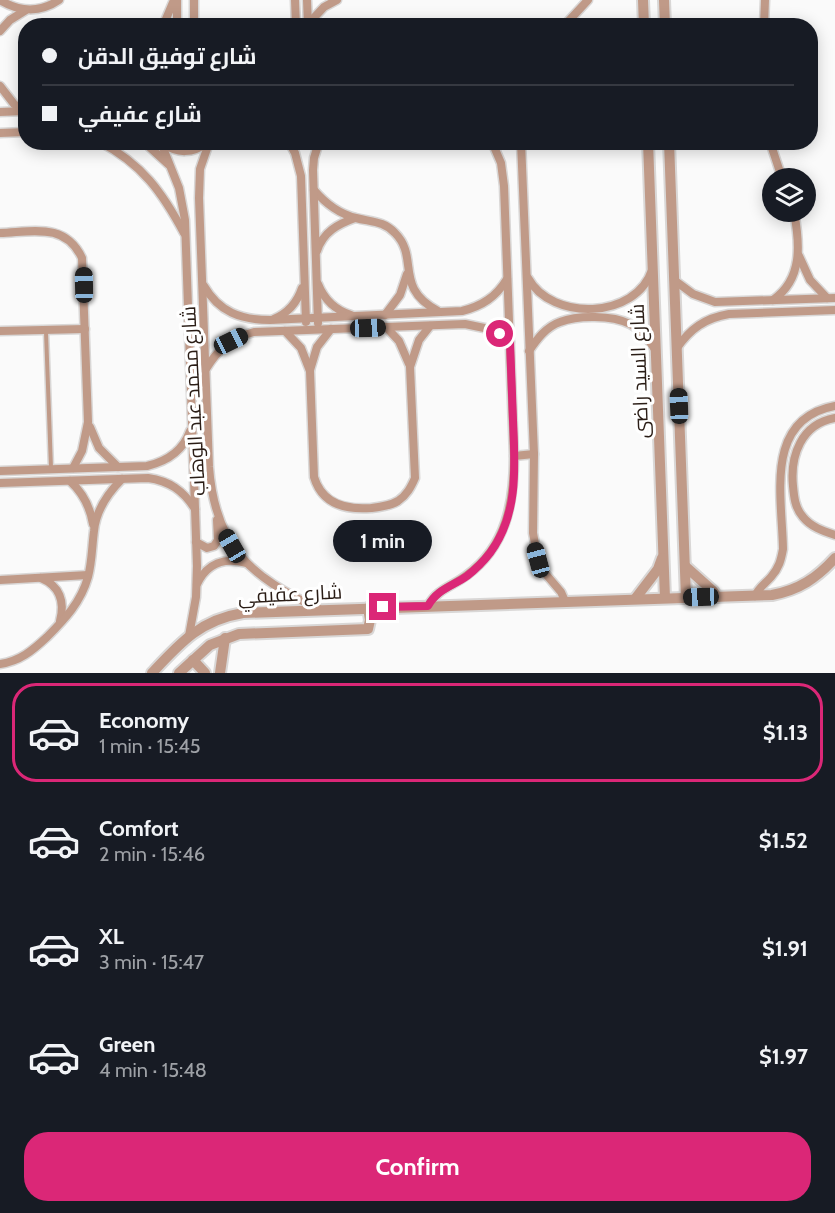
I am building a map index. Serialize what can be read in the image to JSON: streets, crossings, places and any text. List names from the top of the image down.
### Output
{
  "streets": {
    "street": ["شارع السيد راضى", "شارع محمد عبد الوهاب", "شارع عفيفي"]
  },
  "crossings": [
    ["شارع السيد راضى", "شارع عفيفي"],
    ["شارع محمد عبد الوهاب", "شارع عفيفي"]
  ],
  "page": {
    "banner": ["شارع توفيق الدقن", "شارع عفيفي"],
    "bubble": "1 min",
    "list": [
      {
        "name": "Economy",
        "note": "1 min · 15:45",
        "value": "$1.13"
      },
      {
        "name": "Comfort",
        "note": "2 min · 15:46",
        "value": "$1.52"
      },
      {
        "name": "XL",
        "note": "3 min · 15:47",
        "value": "$1.91"
      },
      {
        "name": "Green",
        "note": "4 min · 15:48",
        "value": "$1.97"
      }
    ],
    "buttons": "Confirm"
  }
}
